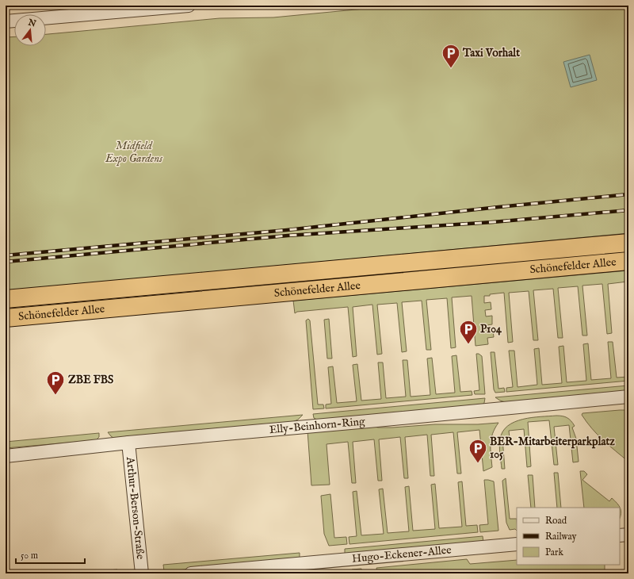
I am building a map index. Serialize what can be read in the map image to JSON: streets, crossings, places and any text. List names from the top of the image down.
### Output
{
  "streets": {
    "highway": ["Schönefelder Allee"],
    "street": ["Elly-Beinhorn-Ring", "Arthur-Berson-Straße", "Hugo-Eckener-Allee"]
  },
  "crossings": [
    ["Elly-Beinhorn-Ring", "Arthur-Berson-Straße"]
  ],
  "parks": ["Midfield Expo Gardens"],
  "places": {
    "parking": [
      "Taxi Vorhalt",
      "P104",
      "ZBE FBS",
      "BER-Mitarbeiterparkplatz 105"
    ]
  },
  "legend": ["Road", "Railway", "Park"],
  "scale_bar": "50 m",
  "north": "top"
}
